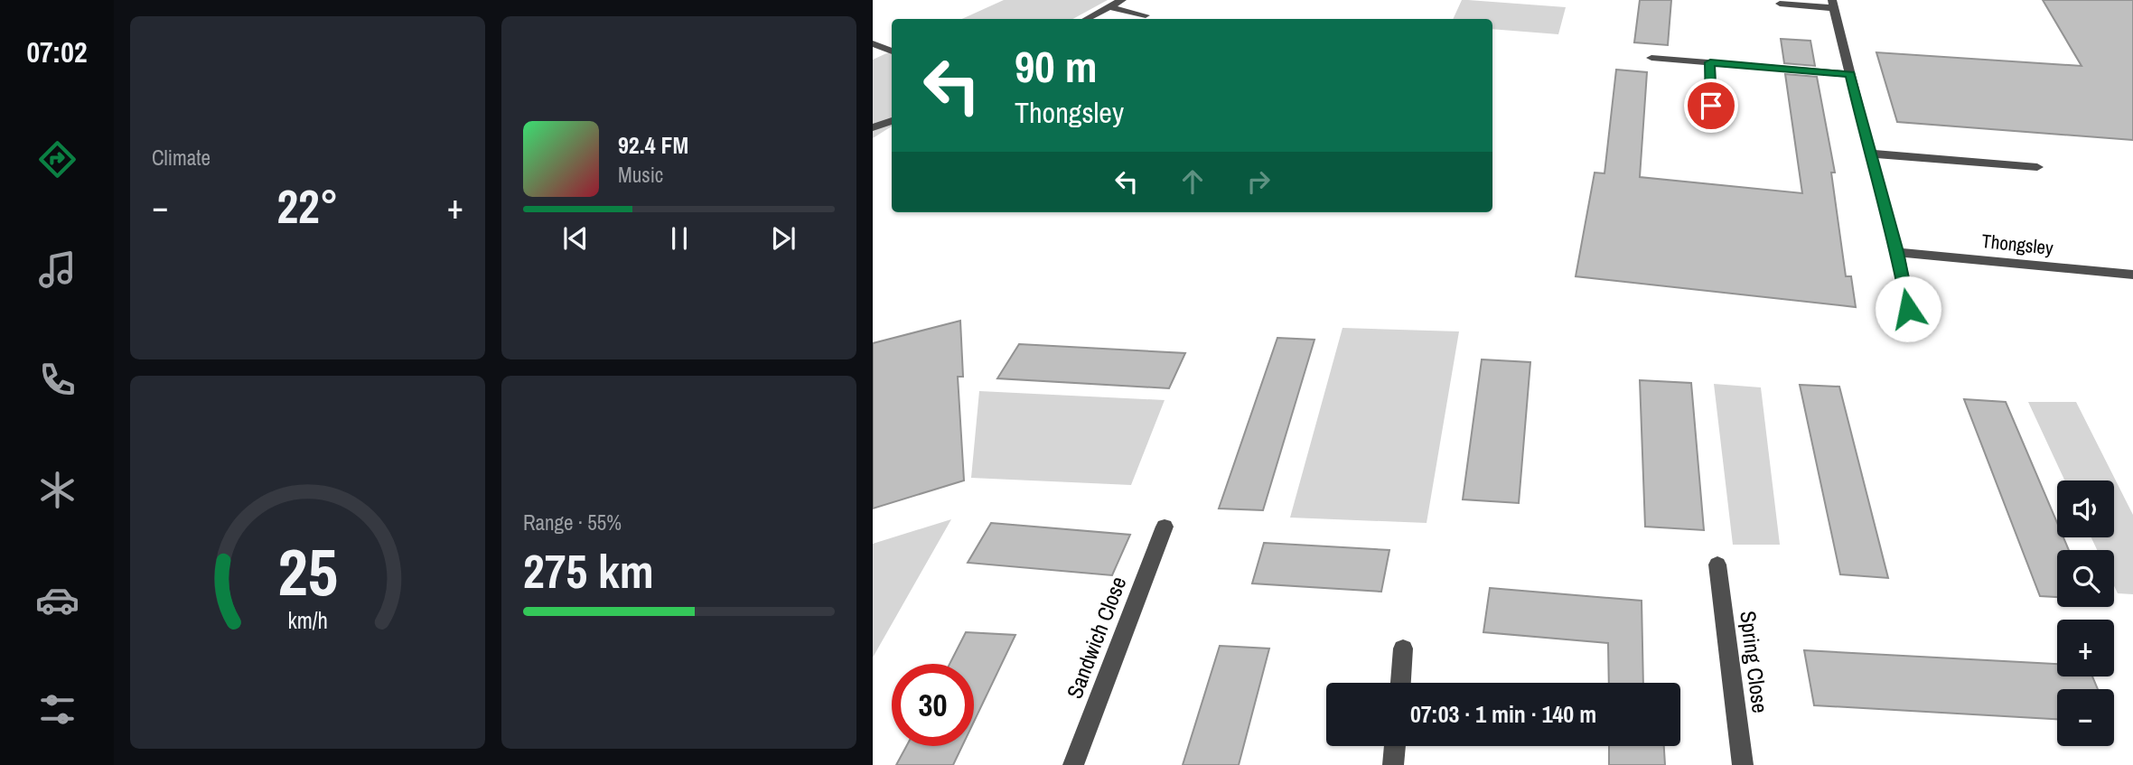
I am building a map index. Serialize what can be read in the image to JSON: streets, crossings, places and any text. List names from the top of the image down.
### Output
{
  "streets": {
    "street": ["Thongsley", "Sandwich Close", "Spring Close"]
  },
  "page": {
    "tabs": "07:02",
    "tile": [
      "Climate",
      ["Range · 55%", "275 km"]
    ],
    "turn": ["90 m", "Thongsley"],
    "song": ["92.4 FM", "Music"],
    "heat": ["−", "22°", "+"],
    "map_buttons": ["+", "−"],
    "limit": "30",
    "trip": "07:03 · 1 min · 140 m",
    "gauge": ["25", "km/h"]
  }
}
